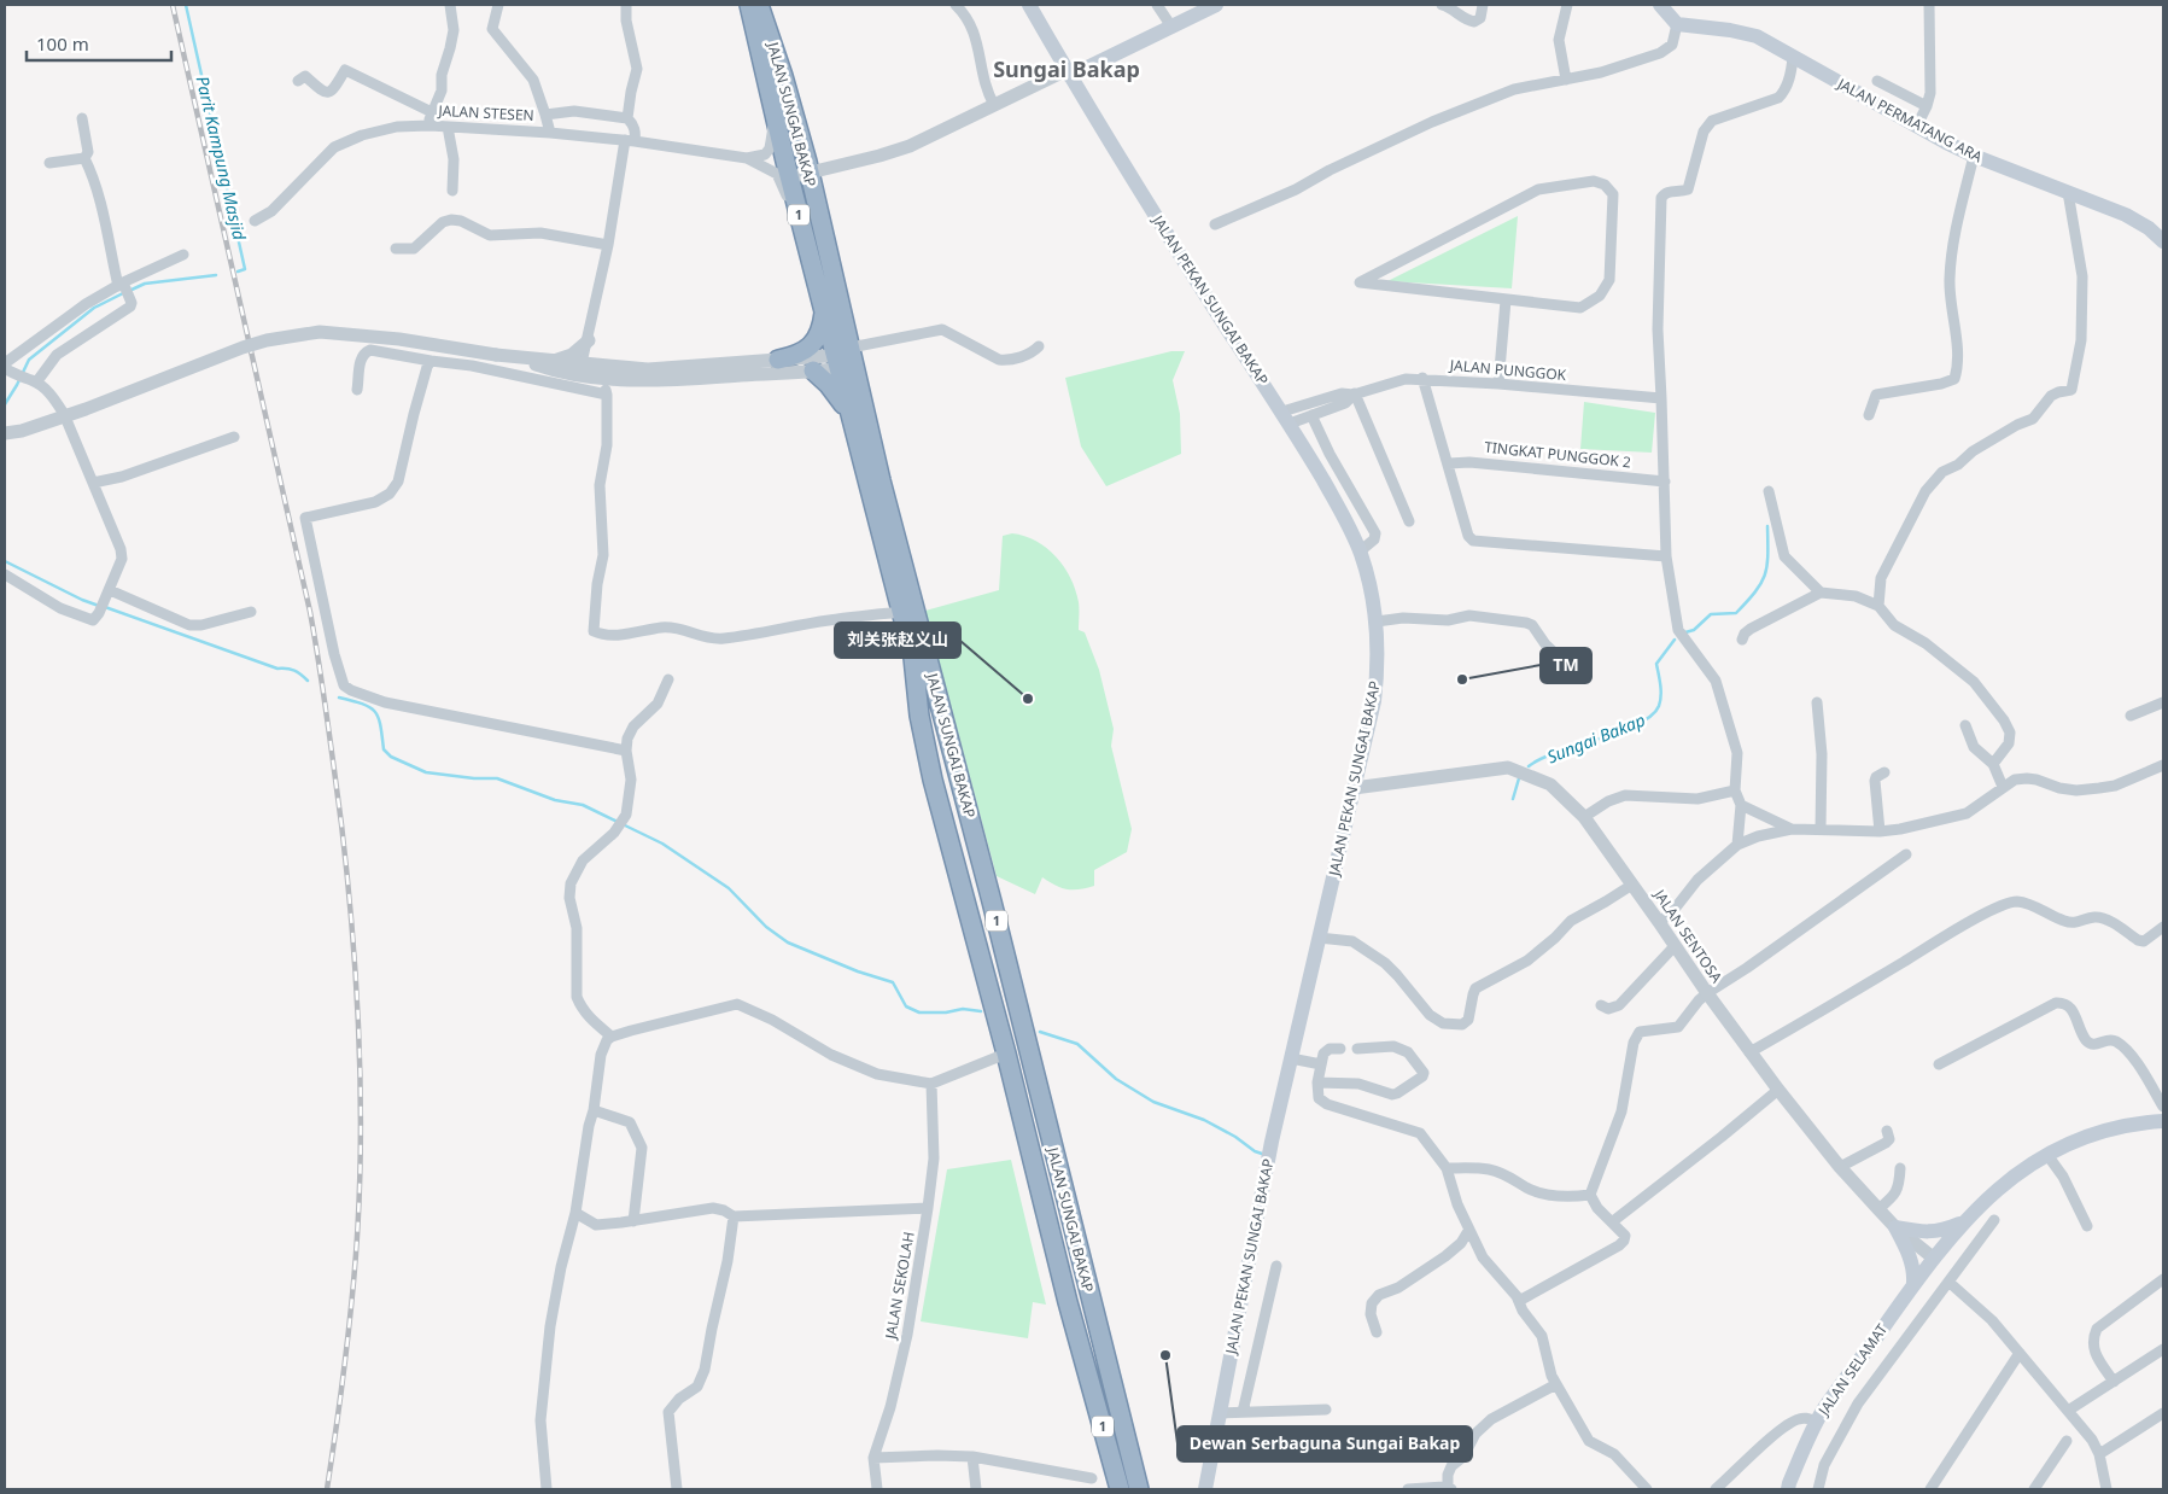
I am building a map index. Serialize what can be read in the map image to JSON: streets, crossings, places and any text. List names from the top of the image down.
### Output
{
  "streets": {
    "highway": ["JALAN SUNGAI BAKAP", "1"],
    "main road": ["JALAN PERMATANG ARA", "JALAN PEKAN SUNGAI BAKAP", "JALAN SELAMAT"],
    "street": [
      "JALAN STESEN",
      "JALAN PUNGGOK",
      "TINGKAT PUNGGOK 2",
      "JALAN SENTOSA",
      "JALAN SEKOLAH"
    ]
  },
  "crossings": [
    ["JALAN STESEN", "JALAN SUNGAI BAKAP"],
    ["JALAN PEKAN SUNGAI BAKAP", "JALAN PUNGGOK"],
    ["JALAN PEKAN SUNGAI BAKAP", "JALAN SENTOSA"],
    ["JALAN SENTOSA", "JALAN SELAMAT"]
  ],
  "districts": ["Sungai Bakap"],
  "water": ["Parit Kampung Masjid", "Sungai Bakap"],
  "places": ["TM", "刘关张赵义山", "Dewan Serbaguna Sungai Bakap"],
  "scale_bar": "100 m"
}
